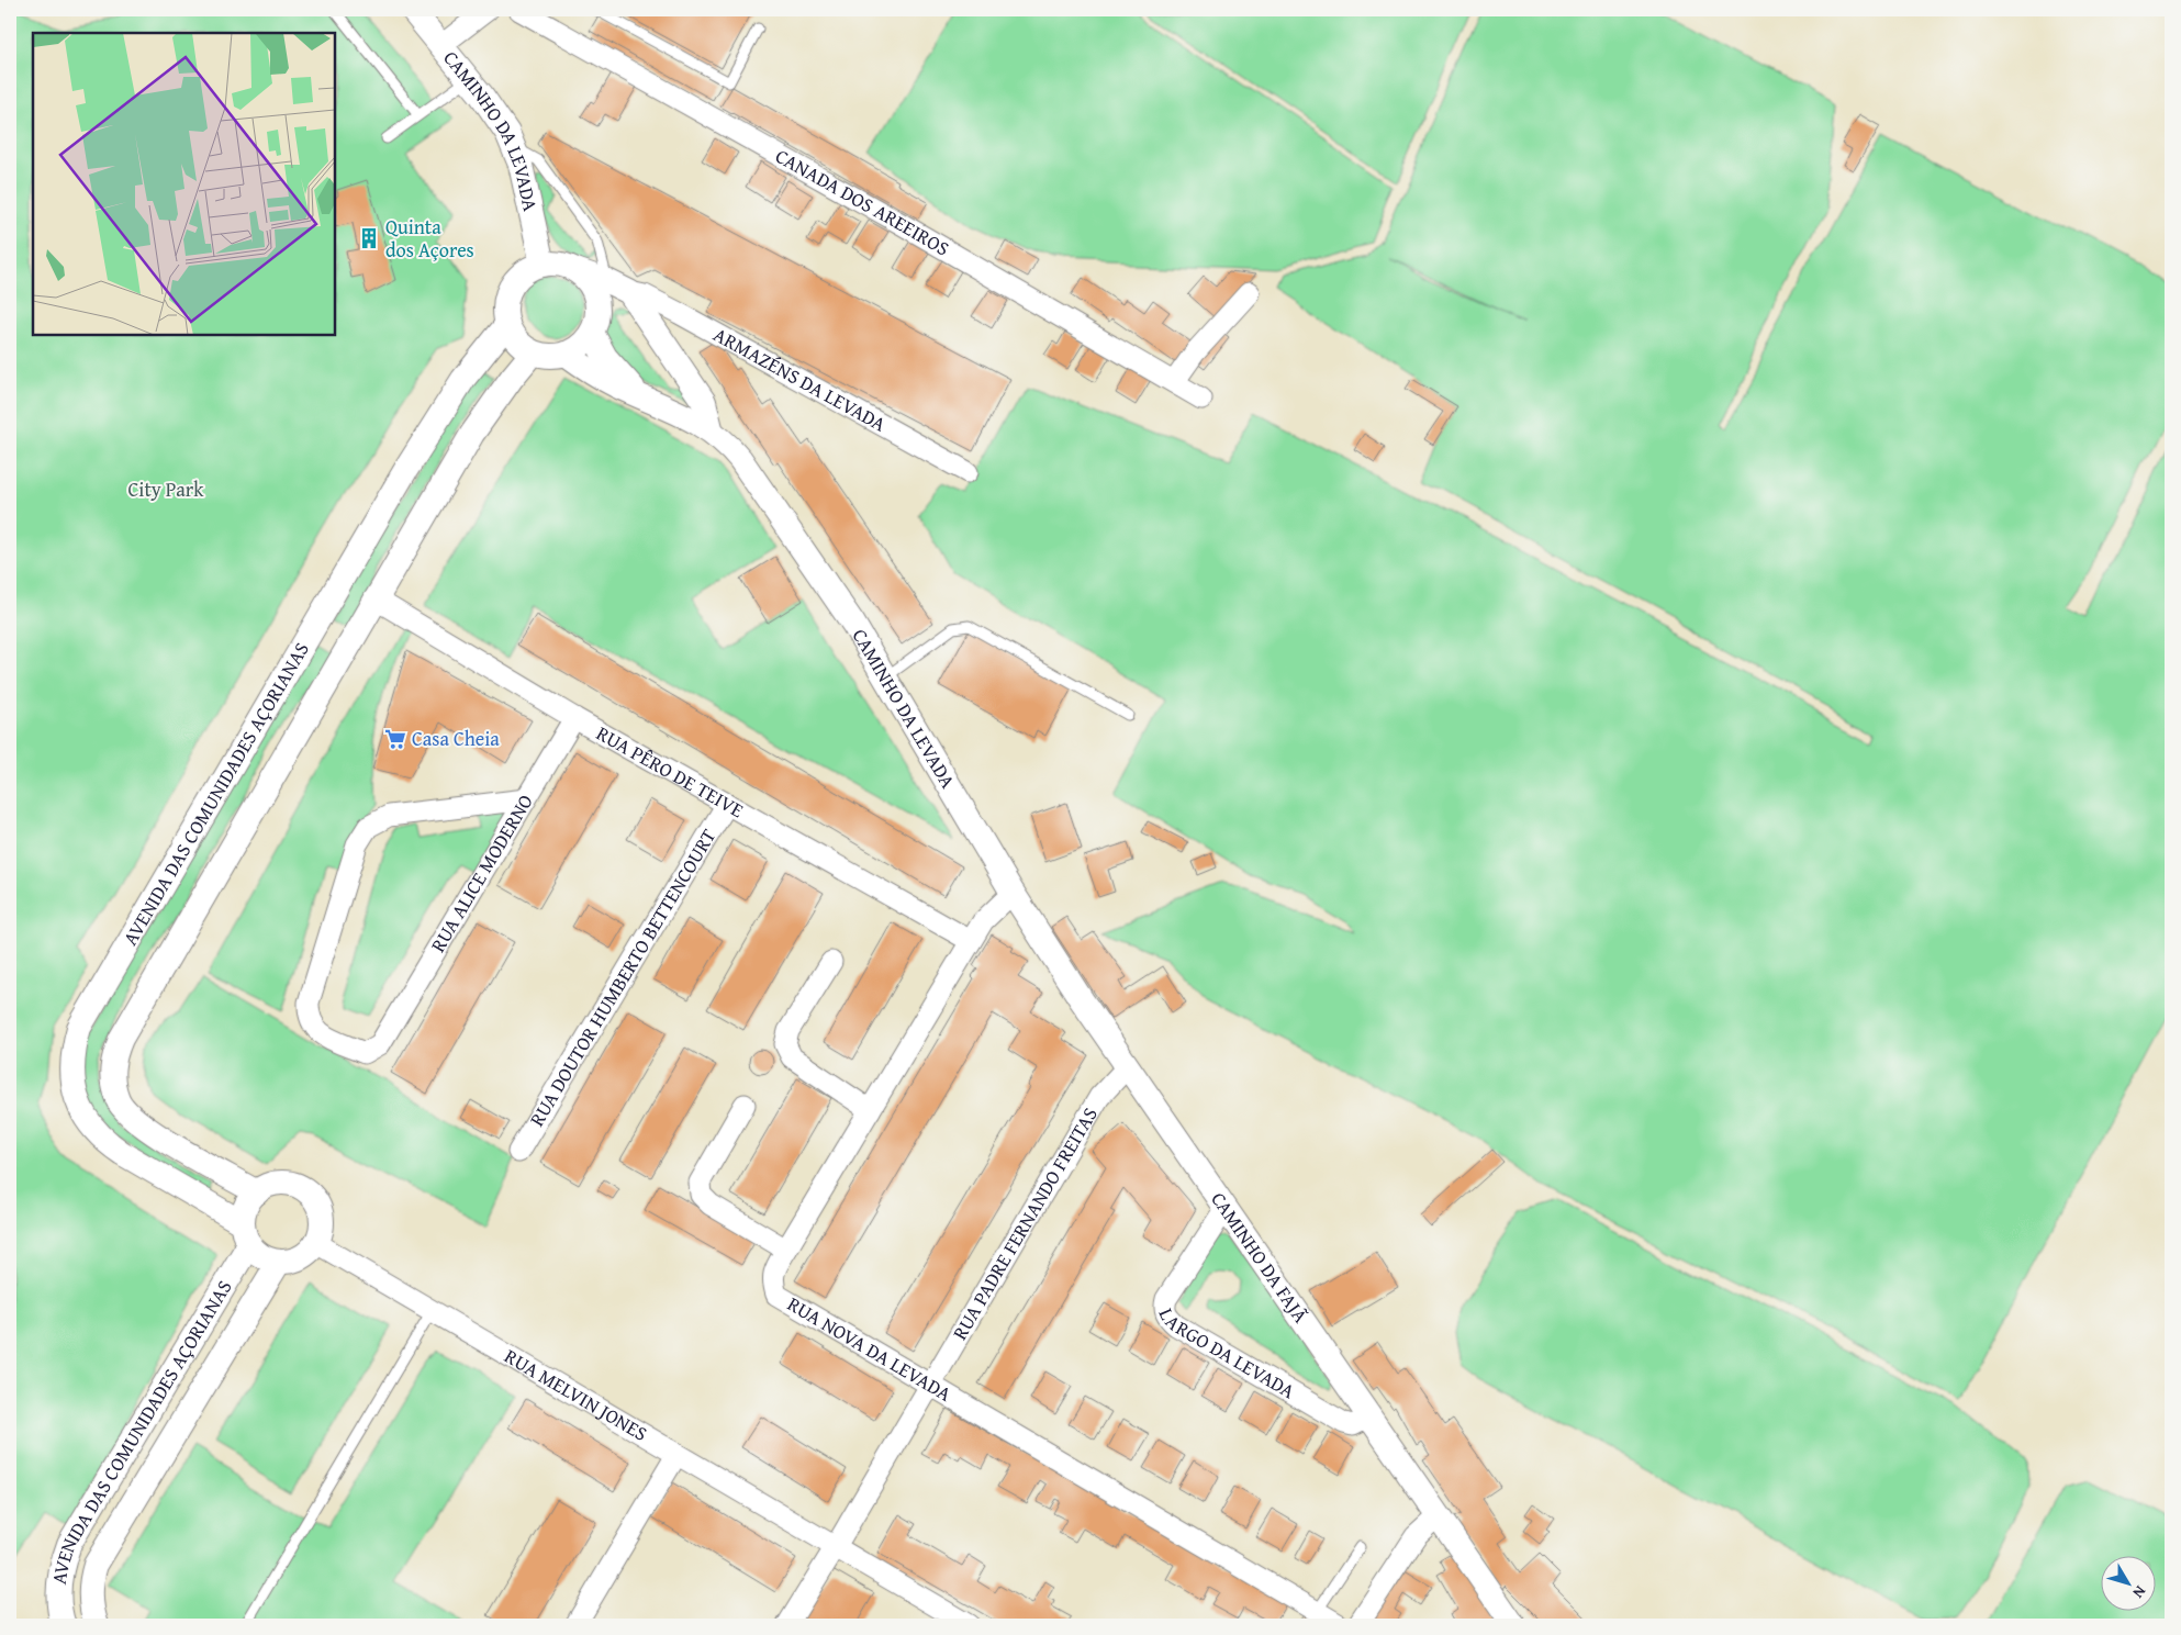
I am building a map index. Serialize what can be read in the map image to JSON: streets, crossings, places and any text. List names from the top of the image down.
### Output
{
  "streets": {
    "street": [
      "CAMINHO DA LEVADA",
      "CANADA DOS AREEIROS",
      "ARMAZÉNS DA LEVADA",
      "RUA PÊRO DE TEIVE",
      "AVENIDA DAS COMUNIDADES AÇORIANAS",
      "RUA ALICE MODERNO",
      "RUA DOUTOR HUMBERTO BETTENCOURT",
      "RUA PADRE FERNANDO FREITAS",
      "CAMINHO DA FAJÃ",
      "RUA NOVA DA LEVADA",
      "LARGO DA LEVADA",
      "RUA MELVIN JONES"
    ]
  },
  "crossings": [
    ["CAMINHO DA LEVADA", "ARMAZÉNS DA LEVADA"],
    ["CAMINHO DA LEVADA", "AVENIDA DAS COMUNIDADES AÇORIANAS"],
    ["CAMINHO DA LEVADA", "CAMINHO DA FAJÃ"],
    ["CAMINHO DA LEVADA", "RUA NOVA DA LEVADA"],
    ["ARMAZÉNS DA LEVADA", "AVENIDA DAS COMUNIDADES AÇORIANAS"],
    ["RUA PÊRO DE TEIVE", "AVENIDA DAS COMUNIDADES AÇORIANAS"],
    ["RUA PÊRO DE TEIVE", "RUA ALICE MODERNO"],
    ["RUA PÊRO DE TEIVE", "RUA DOUTOR HUMBERTO BETTENCOURT"],
    ["RUA PÊRO DE TEIVE", "RUA NOVA DA LEVADA"],
    ["AVENIDA DAS COMUNIDADES AÇORIANAS", "RUA MELVIN JONES"],
    ["RUA PADRE FERNANDO FREITAS", "CAMINHO DA FAJÃ"],
    ["RUA PADRE FERNANDO FREITAS", "RUA NOVA DA LEVADA"],
    ["RUA PADRE FERNANDO FREITAS", "RUA MELVIN JONES"],
    ["CAMINHO DA FAJÃ", "LARGO DA LEVADA"]
  ],
  "parks": ["City Park"],
  "places": {
    "building": ["Quinta dos Açores"],
    "supermarket": ["Casa Cheia"]
  },
  "north": "bottom right"
}
